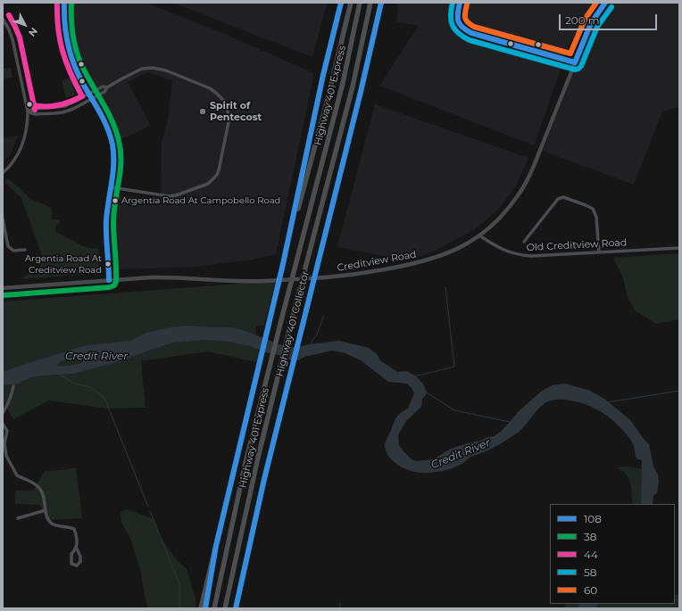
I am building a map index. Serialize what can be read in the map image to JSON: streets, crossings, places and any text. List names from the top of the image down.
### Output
{
  "streets": {
    "highway": ["Highway 401 Express", "Highway 401 Collector"],
    "main road": ["Creditview Road"],
    "street": ["Old Creditview Road"]
  },
  "crossings": [
    ["Old Creditview Road", "Creditview Road"]
  ],
  "water": ["Credit River"],
  "places": ["Spirit of Pentecost", "Argentia Road At Campobello Road", "Argentia Road At Creditview Road"],
  "lines": [
    "transit line 108",
    "transit line 38",
    "transit line 44",
    "transit line 58",
    "transit line 60"
  ],
  "legend": [
    "108",
    "38",
    "44",
    "58",
    "60"
  ],
  "scale_bar": "200 m",
  "north": "bottom right"
}
